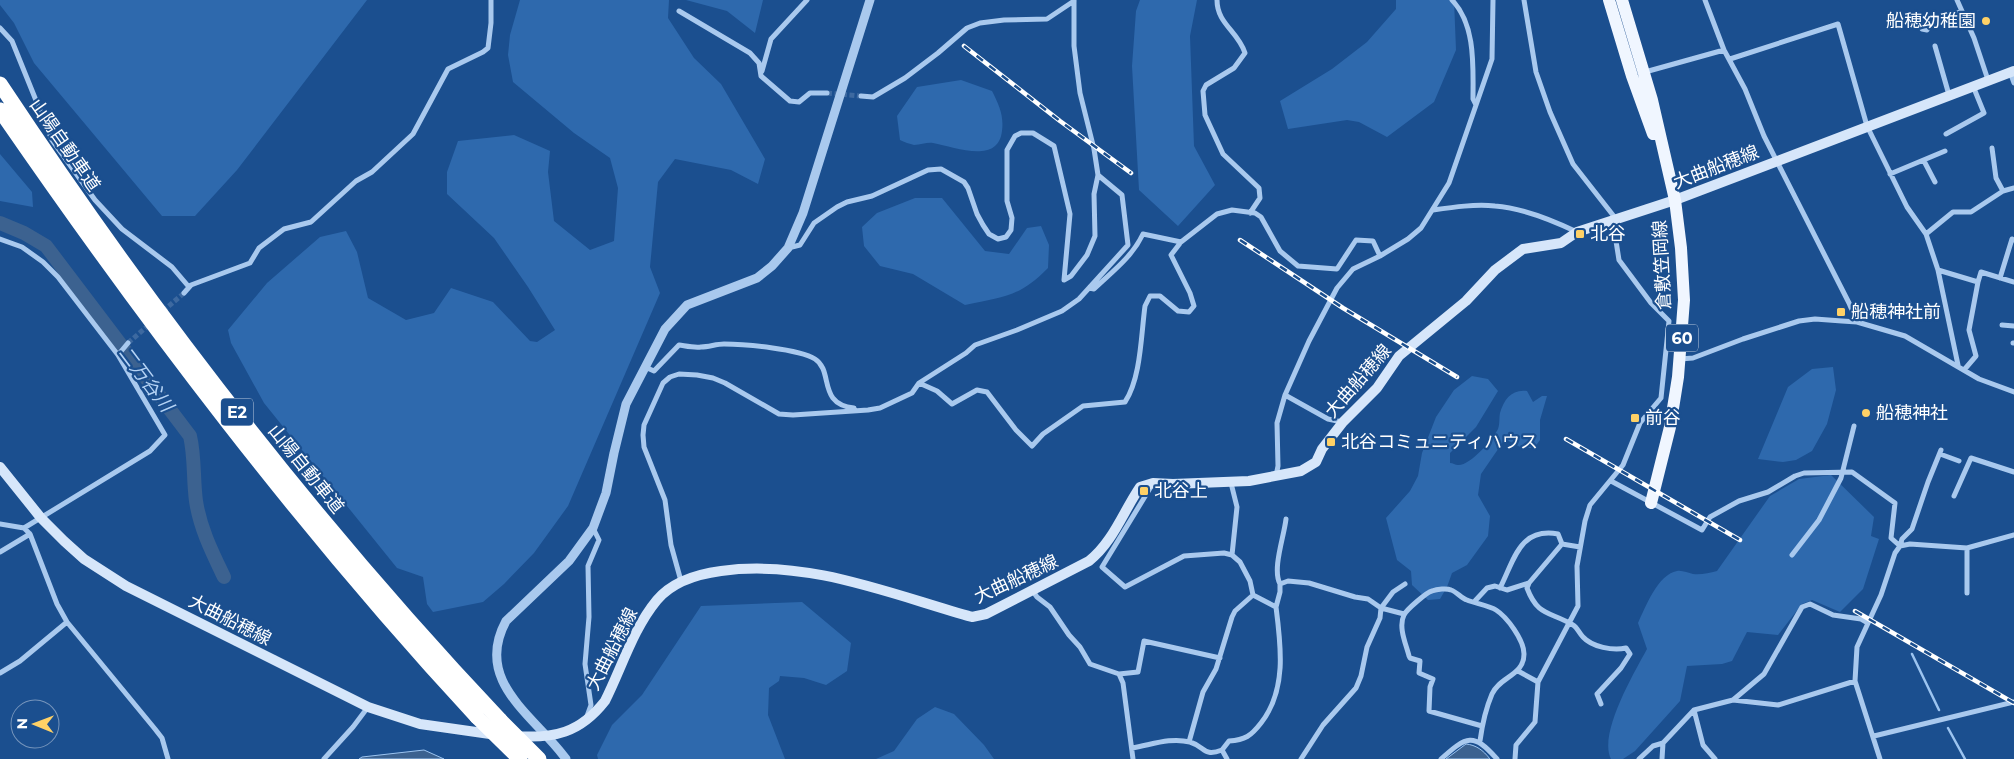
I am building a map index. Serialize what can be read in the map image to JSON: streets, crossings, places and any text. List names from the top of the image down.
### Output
{
  "streets": {
    "highway": ["山陽自動車道", "E2"],
    "main road": ["大曲船穂線", "倉敷笠岡線", "60"]
  },
  "crossings": [
    ["大曲船穂線", "倉敷笠岡線"]
  ],
  "water": ["二万谷川"],
  "places": {
    "other": ["船穂幼稚園", "船穂神社"],
    "transit": [
      "北谷",
      "船穂神社前",
      "前谷",
      "北谷コミュニティハウス",
      "北谷上"
    ]
  },
  "north": "left"
}
